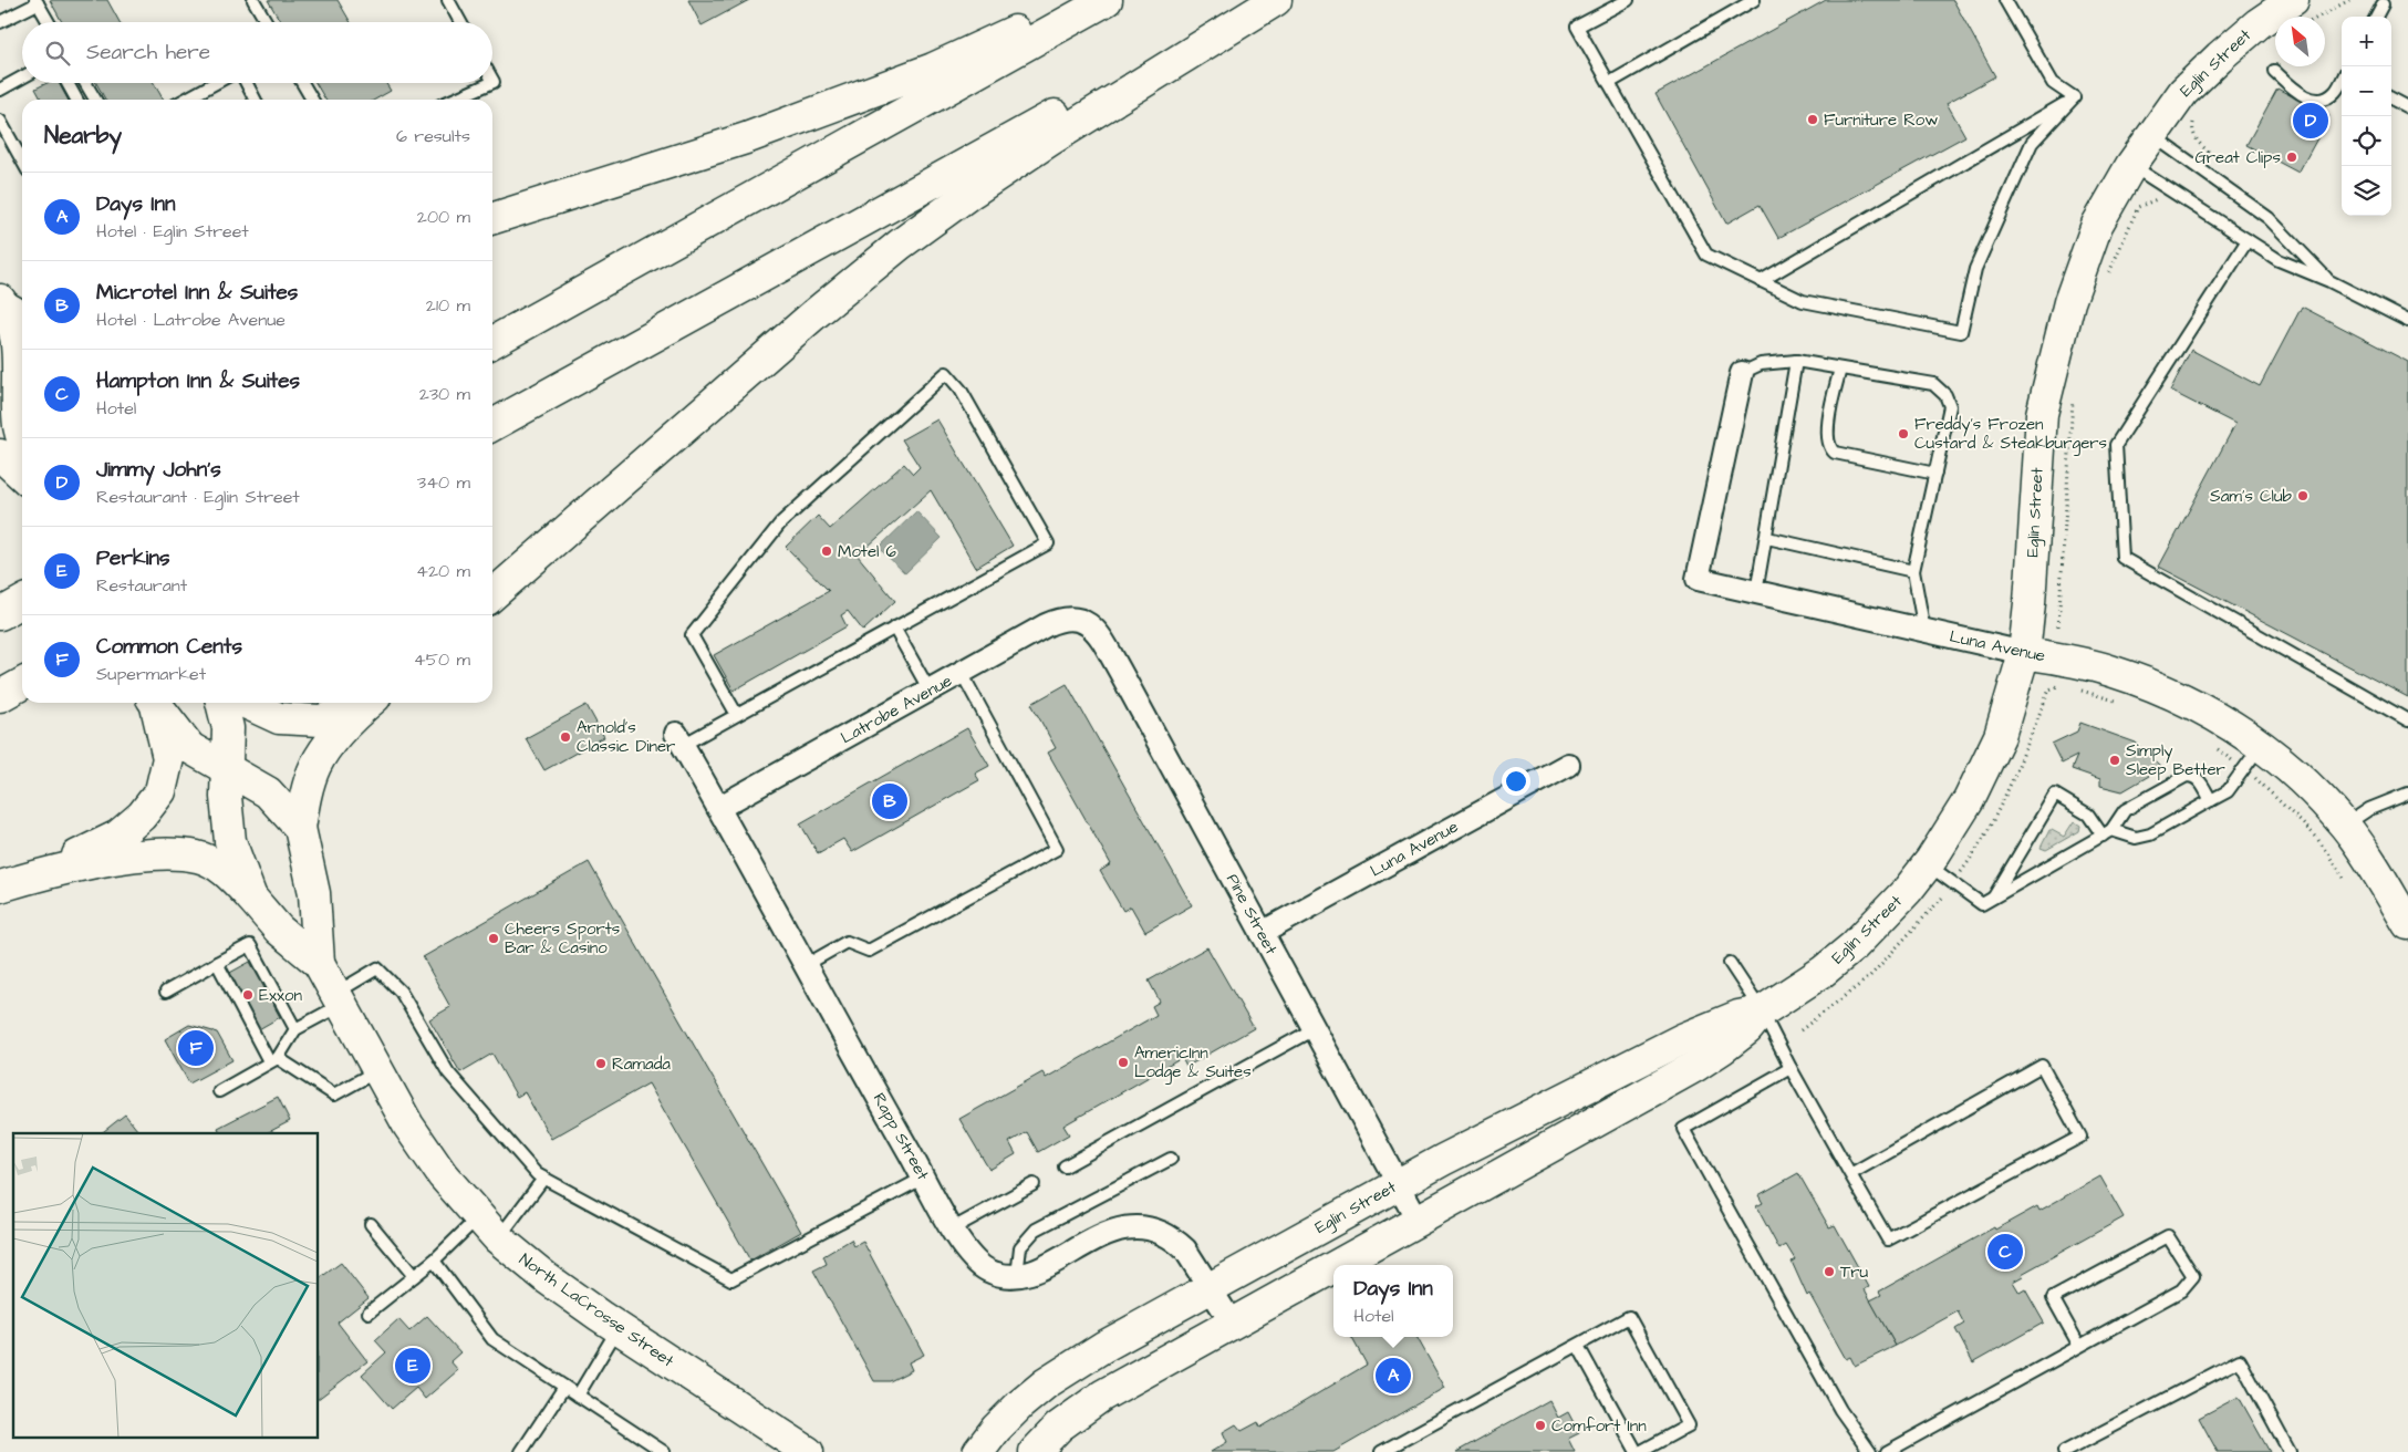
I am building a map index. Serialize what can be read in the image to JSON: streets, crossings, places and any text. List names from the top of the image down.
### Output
{
  "streets": {
    "main road": ["Eglin Street", "Luna Avenue", "North LaCrosse Street"],
    "street": ["Latrobe Avenue", "Pine Street", "Rapp Street"]
  },
  "crossings": [
    ["Eglin Street", "Luna Avenue"],
    ["Eglin Street", "Pine Street"],
    ["Eglin Street", "Rapp Street"],
    ["Luna Avenue", "Pine Street"],
    ["Latrobe Avenue", "Pine Street"],
    ["Latrobe Avenue", "Rapp Street"]
  ],
  "places": [
    "Furniture Row",
    "Great Clips",
    "Freddy's Frozen Custard & Steakburgers",
    "Sam's Club",
    "Motel 6",
    "Arnold's Classic Diner",
    "Simply Sleep Better",
    "Cheers Sports Bar & Casino",
    "Exxon",
    "AmericInn Lodge & Suites",
    "Ramada",
    "Tru",
    "Comfort Inn"
  ],
  "north": "top left",
  "page": {
    "map_buttons": ["+", "−"],
    "search": "Search here",
    "heading": ["Nearby", "6 results"],
    "pins": [
      "D",
      "B",
      "F",
      "C",
      "E",
      "A"
    ],
    "list": [
      {
        "mark": "A",
        "name": "Days Inn",
        "note": "Hotel · Eglin Street",
        "value": "200 m"
      },
      {
        "mark": "B",
        "name": "Microtel Inn & Suites",
        "note": "Hotel · Latrobe Avenue",
        "value": "210 m"
      },
      {
        "mark": "C",
        "name": "Hampton Inn & Suites",
        "note": "Hotel",
        "value": "230 m"
      },
      {
        "mark": "D",
        "name": "Jimmy John's",
        "note": "Restaurant · Eglin Street",
        "value": "340 m"
      },
      {
        "mark": "E",
        "name": "Perkins",
        "note": "Restaurant",
        "value": "420 m"
      },
      {
        "mark": "F",
        "name": "Common Cents",
        "note": "Supermarket",
        "value": "450 m"
      }
    ],
    "popup": ["Days Inn", "Hotel"]
  }
}
